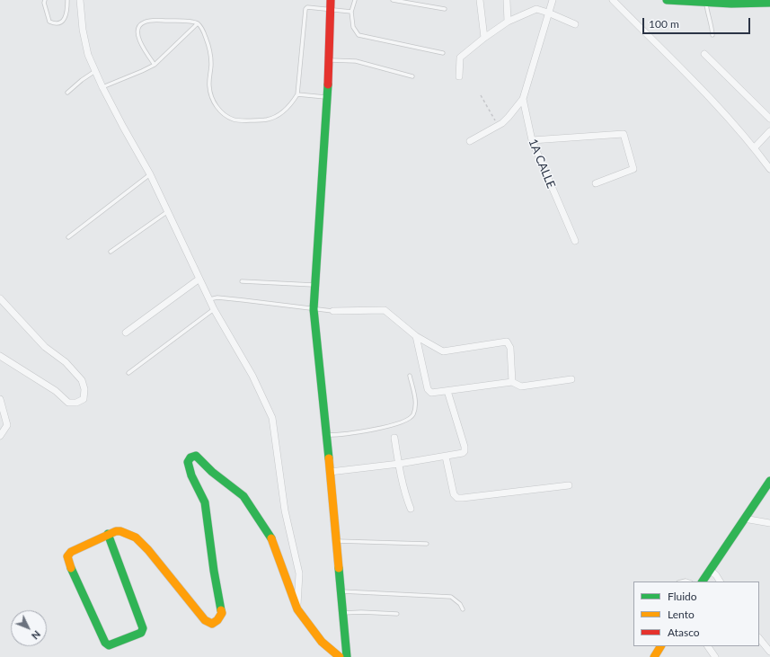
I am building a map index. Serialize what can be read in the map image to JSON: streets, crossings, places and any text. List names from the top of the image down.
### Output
{
  "streets": {
    "street": ["1A CALLE"]
  },
  "legend": ["Fluido", "Lento", "Atasco"],
  "scale_bar": "100 m",
  "north": "bottom right"
}
